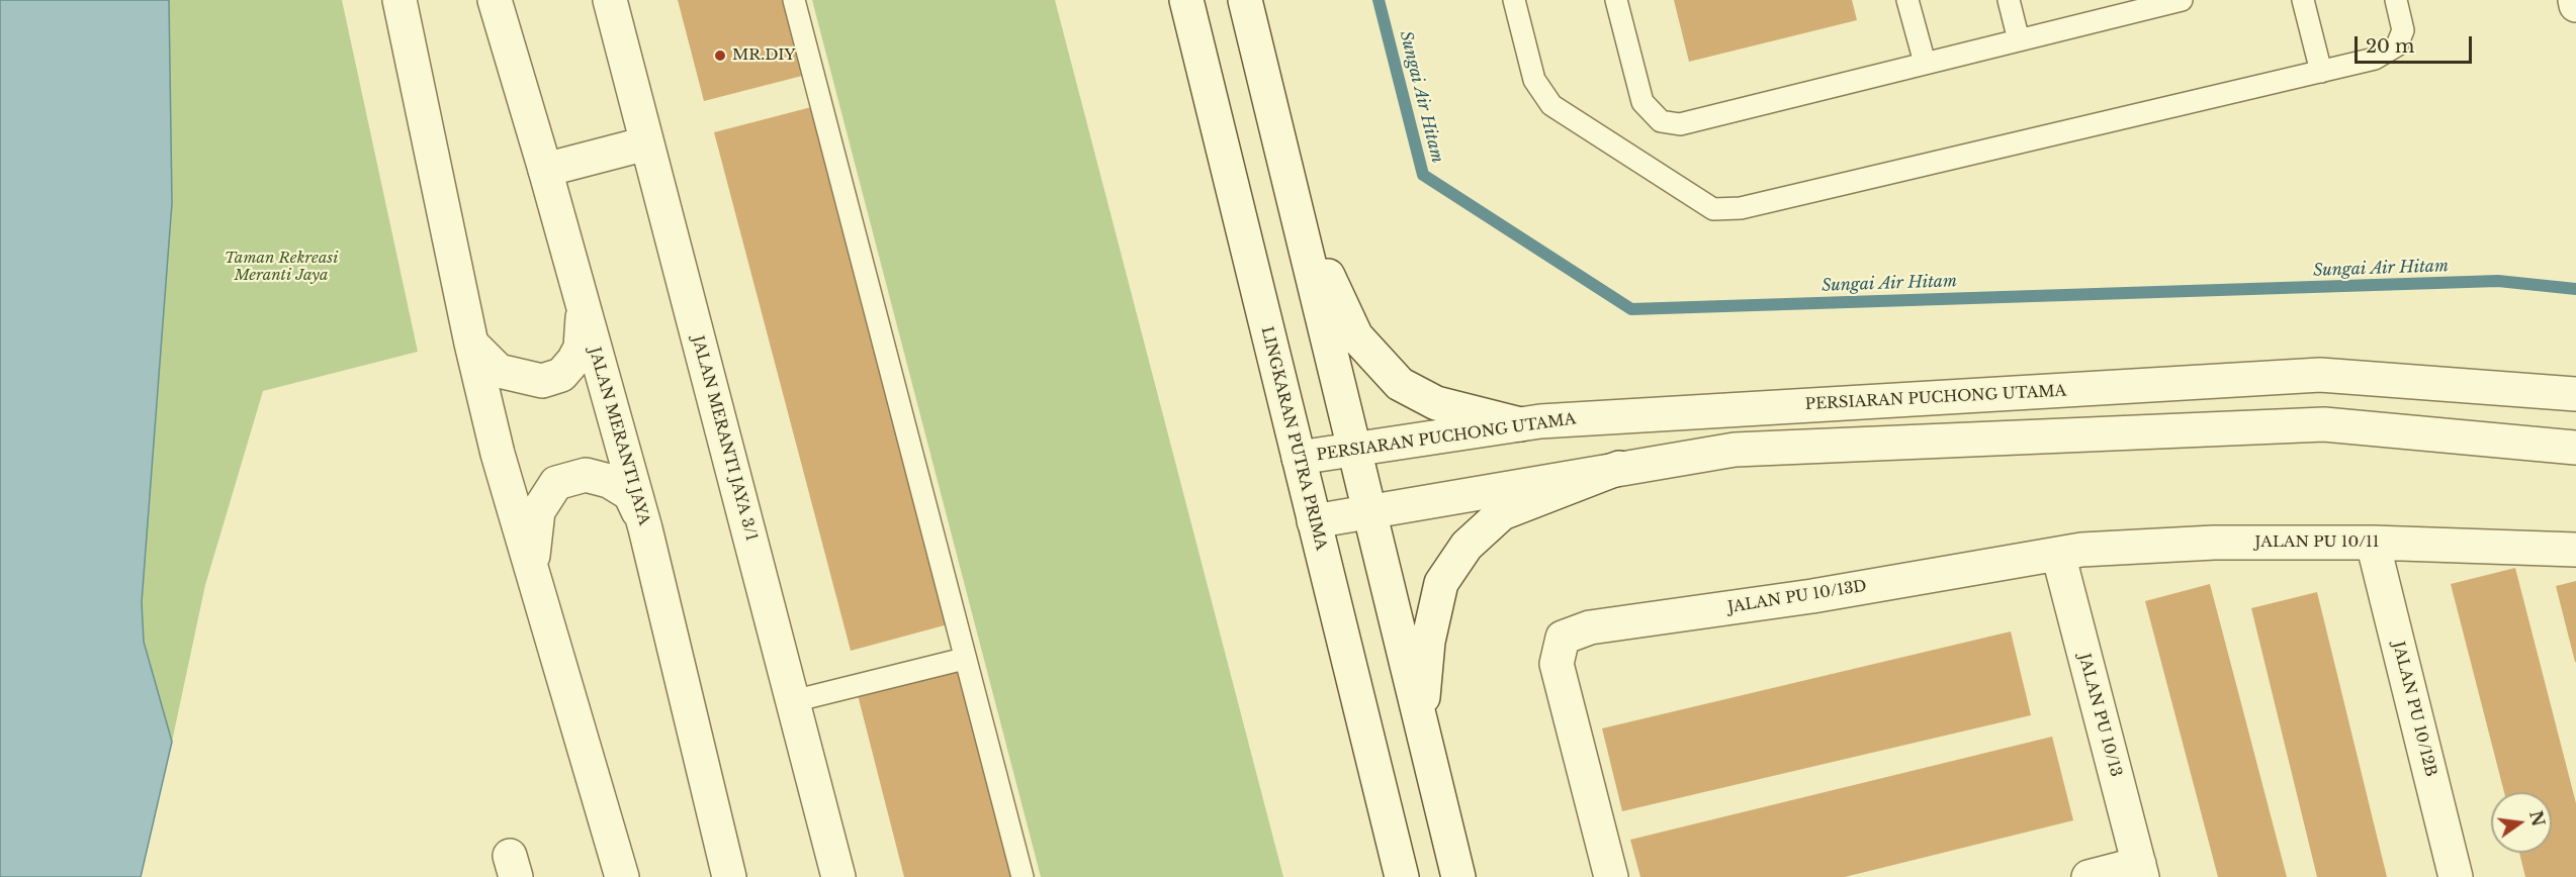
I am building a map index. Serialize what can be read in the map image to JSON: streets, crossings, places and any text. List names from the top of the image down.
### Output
{
  "streets": {
    "street": [
      "PERSIARAN PUCHONG UTAMA",
      "JALAN MERANTI JAYA",
      "JALAN MERANTI JAYA 3/1",
      "LINGKARAN PUTRA PRIMA",
      "JALAN PU 10/11",
      "JALAN PU 10/13D",
      "JALAN PU 10/12B",
      "JALAN PU 10/13"
    ]
  },
  "crossings": [
    ["PERSIARAN PUCHONG UTAMA", "LINGKARAN PUTRA PRIMA"],
    ["JALAN PU 10/11", "JALAN PU 10/13D"],
    ["JALAN PU 10/11", "JALAN PU 10/12B"],
    ["JALAN PU 10/11", "JALAN PU 10/13"],
    ["JALAN PU 10/13D", "JALAN PU 10/13"]
  ],
  "water": ["Sungai Air Hitam"],
  "parks": ["Taman Rekreasi Meranti Jaya"],
  "places": ["MR.DIY"],
  "scale_bar": "20 m",
  "north": "right"
}
